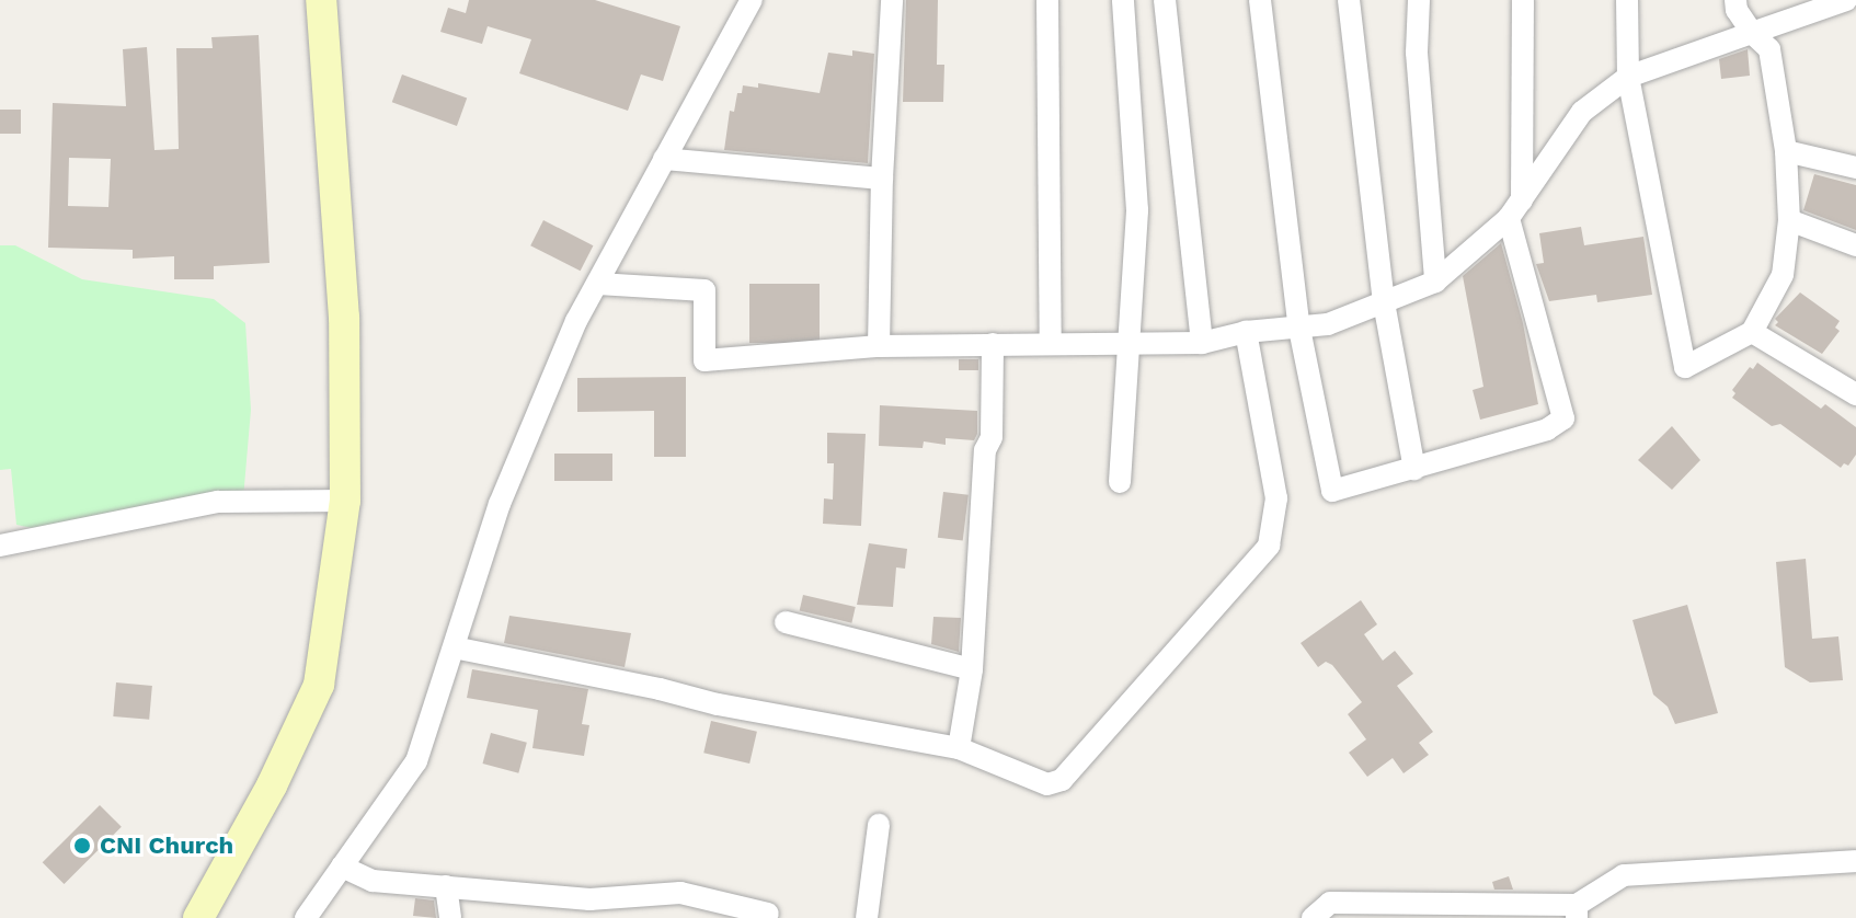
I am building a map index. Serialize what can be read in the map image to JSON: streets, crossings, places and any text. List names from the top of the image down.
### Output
{
  "places": ["CNI Church"]
}
